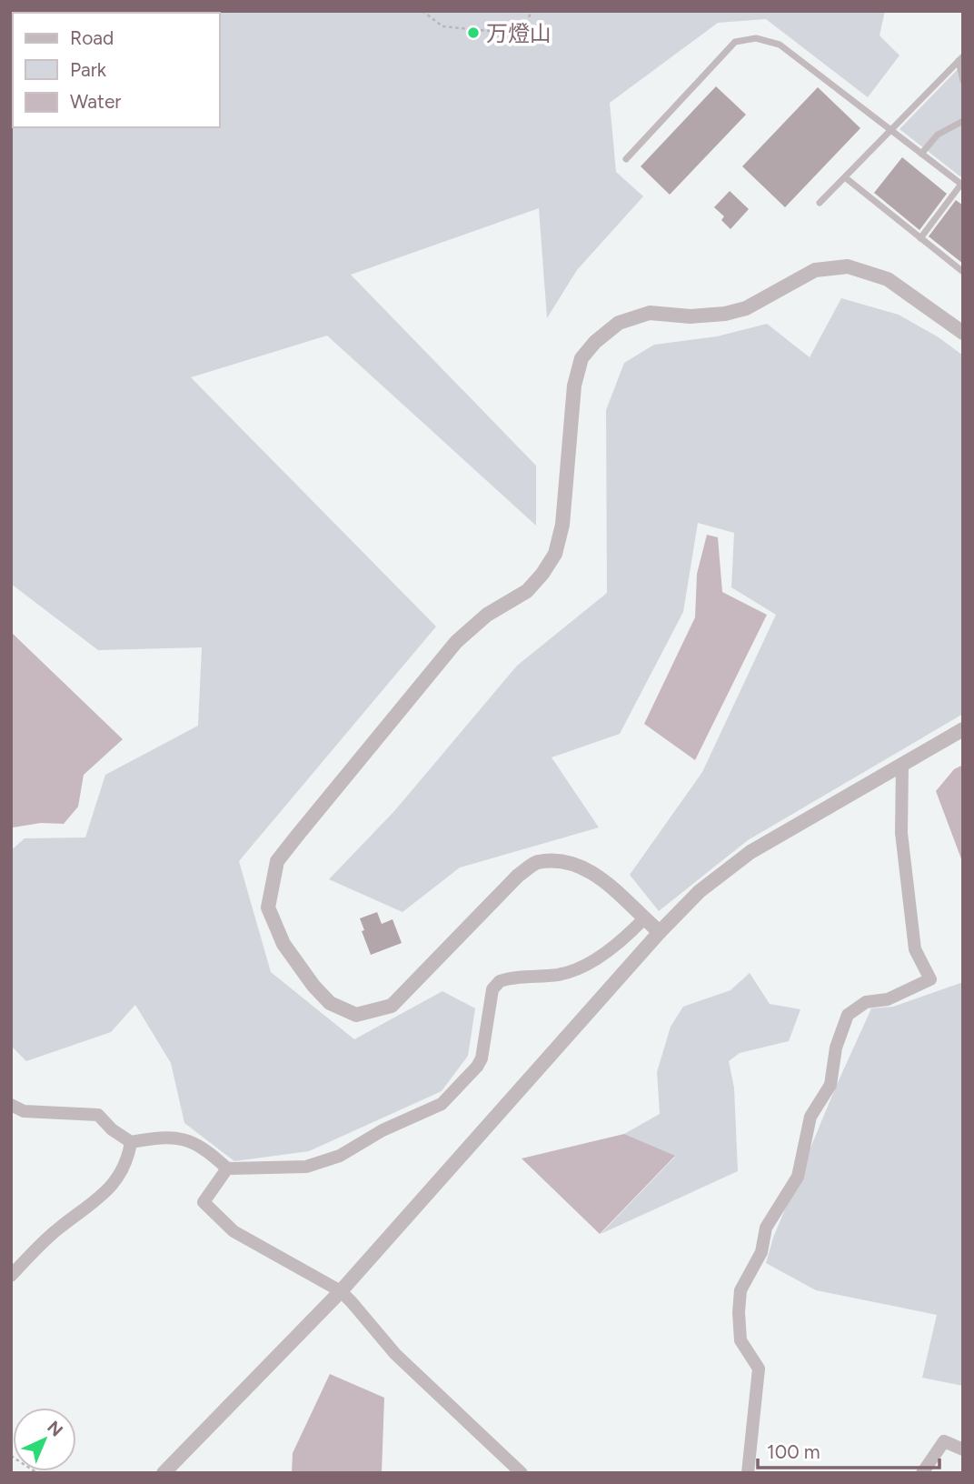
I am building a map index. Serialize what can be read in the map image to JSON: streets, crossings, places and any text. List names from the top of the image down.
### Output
{
  "places": ["万燈山"],
  "legend": ["Road", "Park", "Water"],
  "scale_bar": "100 m",
  "north": "top right"
}
